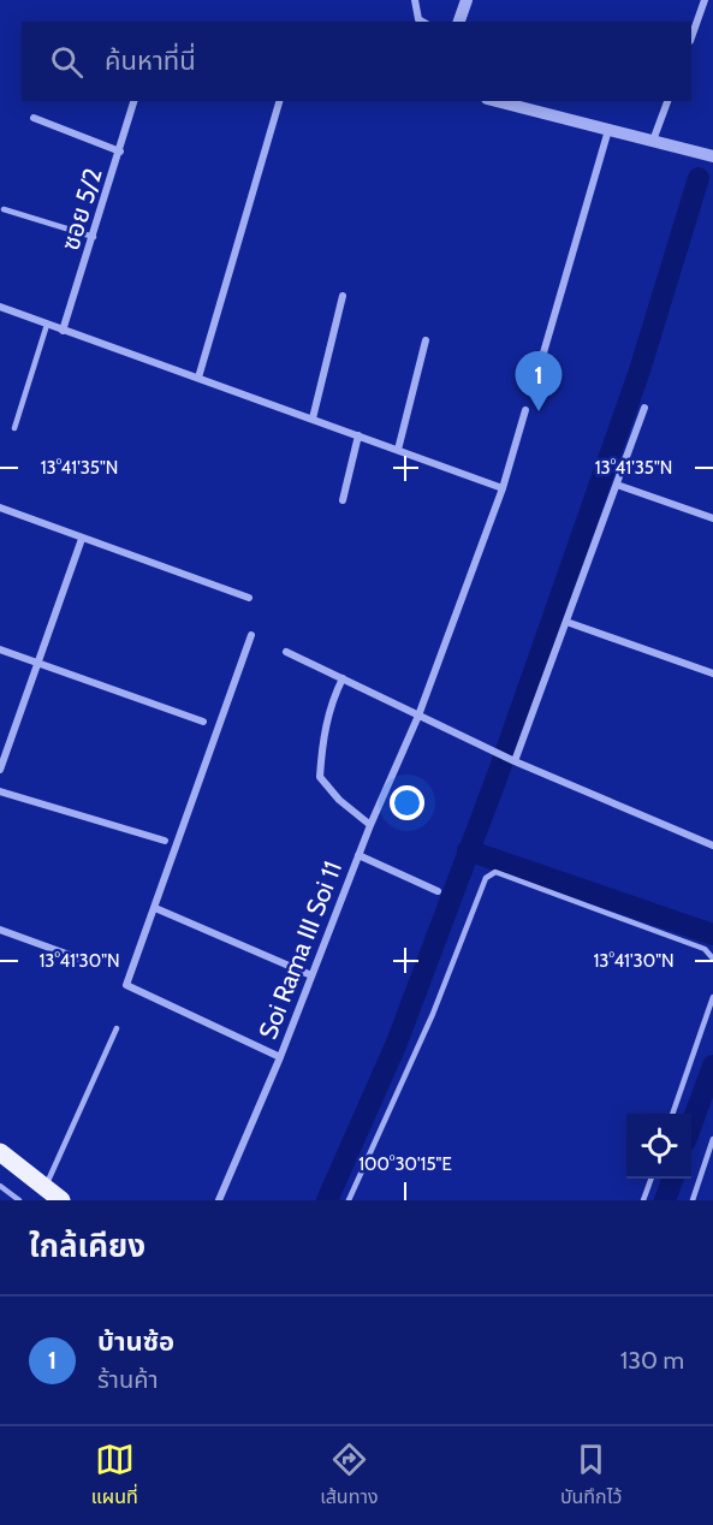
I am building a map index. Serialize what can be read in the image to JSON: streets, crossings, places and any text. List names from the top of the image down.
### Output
{
  "streets": {
    "street": ["ซอย 5/2", "Soi Rama III Soi 11"]
  },
  "page": {
    "search": "ค้นหาที่นี่",
    "pins": "1",
    "heading": "ใกล้เคียง",
    "list": [
      {
        "mark": "1",
        "name": "บ้านซ้อ",
        "note": "ร้านค้า",
        "value": "130 m"
      }
    ],
    "nav": ["แผนที่", "เส้นทาง", "บันทึกไว้"]
  },
  "coordinates": ["13°41'35\"N", "13°41'30\"N", "100°30'15\"E"]
}
